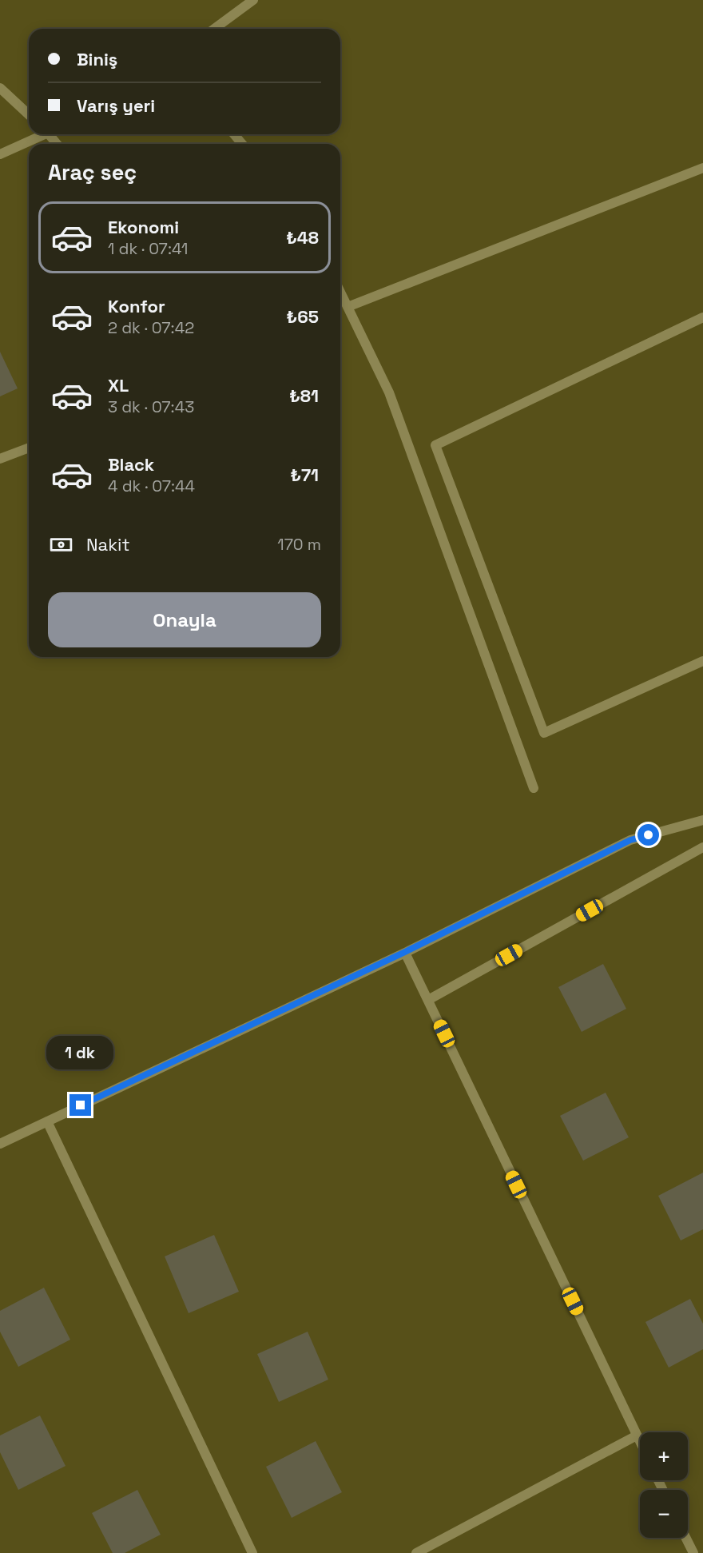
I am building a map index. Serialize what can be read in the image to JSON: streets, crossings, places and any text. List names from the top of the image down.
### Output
{
  "page": {
    "banner": ["Biniş", "Varış yeri"],
    "heading": "Araç seç",
    "list": [
      {
        "name": "Ekonomi",
        "note": "1 dk · 07:41",
        "value": "₺48"
      },
      {
        "name": "Konfor",
        "note": "2 dk · 07:42",
        "value": "₺65"
      },
      {
        "name": "XL",
        "note": "3 dk · 07:43",
        "value": "₺81"
      },
      {
        "name": "Black",
        "note": "4 dk · 07:44",
        "value": "₺71"
      }
    ],
    "pay": ["Nakit", "170 m"],
    "buttons": "Onayla",
    "bubble": "1 dk",
    "map_buttons": ["+", "−"]
  }
}
